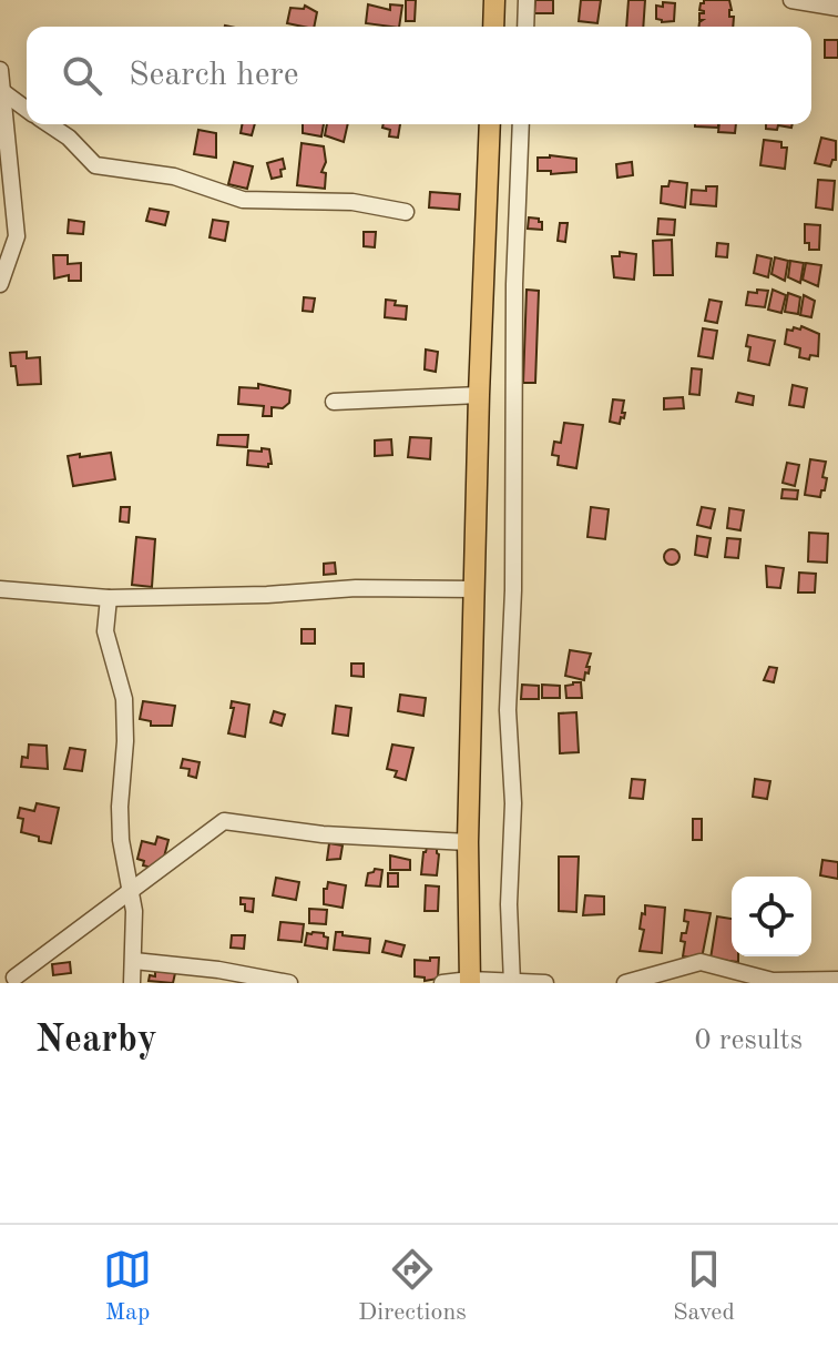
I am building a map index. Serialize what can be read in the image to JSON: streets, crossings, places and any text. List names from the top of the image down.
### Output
{
  "page": {
    "search": "Search here",
    "heading": ["Nearby", "0 results"],
    "nav": ["Map", "Directions", "Saved"]
  }
}
